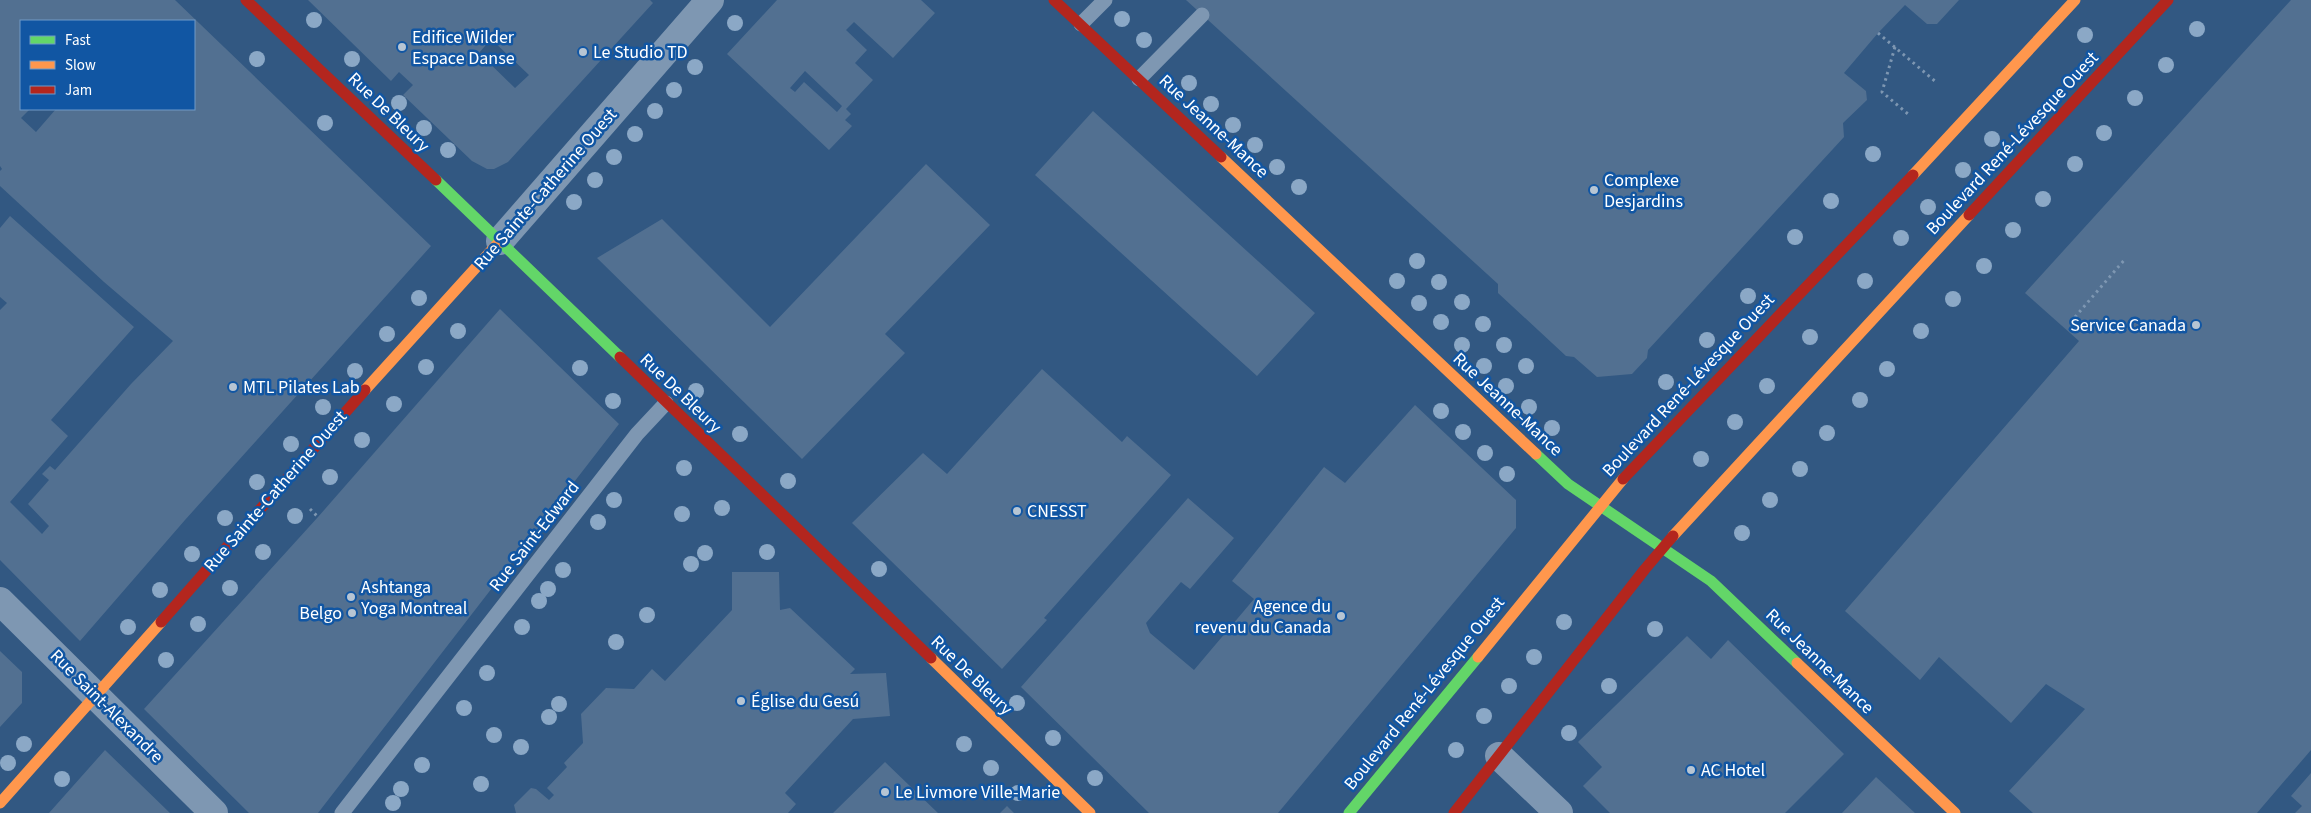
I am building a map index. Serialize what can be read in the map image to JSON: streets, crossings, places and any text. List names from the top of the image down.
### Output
{
  "streets": {
    "street": [
      "Rue De Bleury",
      "Rue Jeanne-Mance",
      "Boulevard René-Lévesque Ouest",
      "Rue Sainte-Catherine Ouest",
      "Rue Saint-Alexandre"
    ],
    "lane": ["Rue Saint-Edward"]
  },
  "crossings": [
    ["Rue De Bleury", "Rue Sainte-Catherine Ouest"],
    ["Rue De Bleury", "Rue Saint-Edward"],
    ["Rue Jeanne-Mance", "Boulevard René-Lévesque Ouest"],
    ["Rue Sainte-Catherine Ouest", "Rue Saint-Alexandre"]
  ],
  "places": [
    "Edifice Wilder Espace Danse",
    "Le Studio TD",
    "Complexe Desjardins",
    "Service Canada",
    "MTL Pilates Lab",
    "CNESST",
    "Ashtanga Yoga Montreal",
    "Belgo",
    "Agence du revenu du Canada",
    "Église du Gesú",
    "AC Hotel",
    "Le Livmore Ville-Marie"
  ],
  "legend": ["Fast", "Slow", "Jam"]
}
